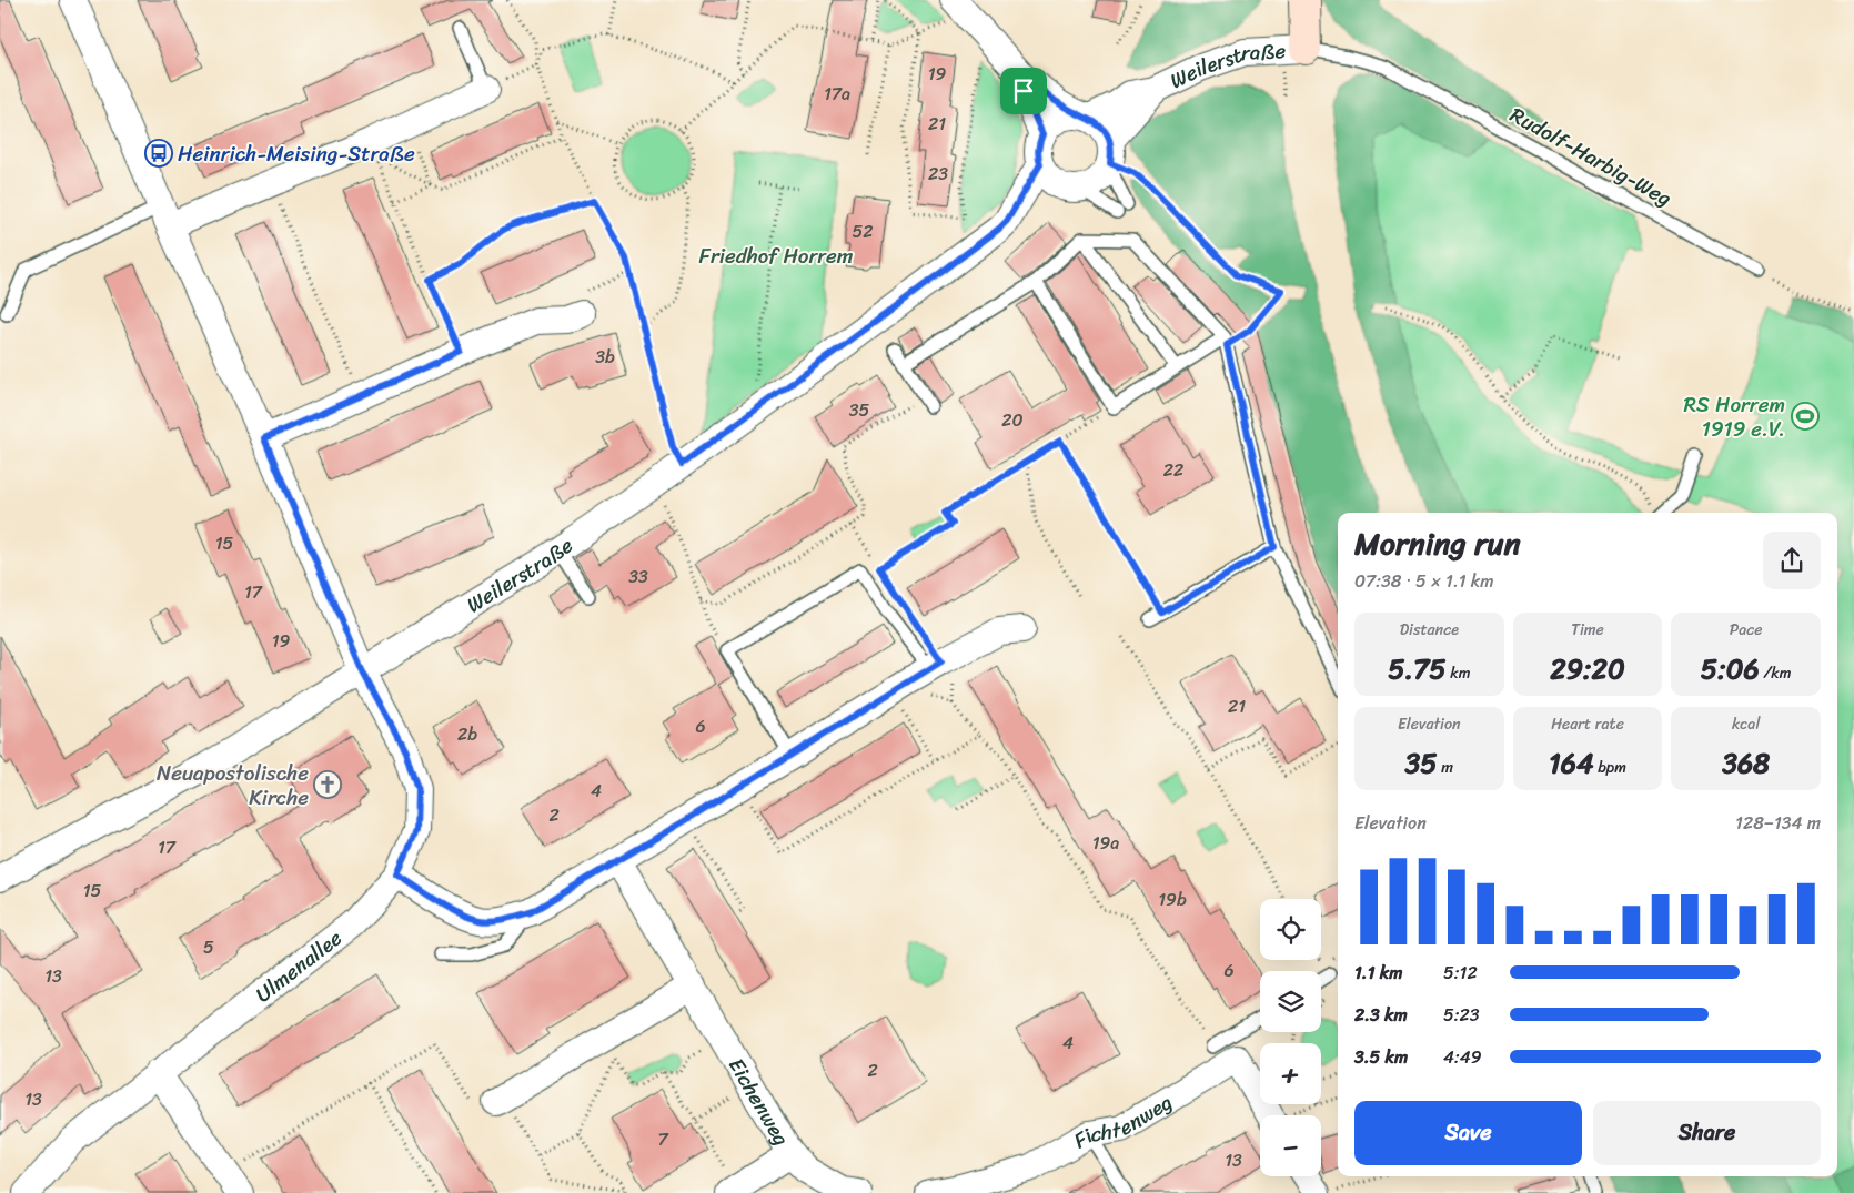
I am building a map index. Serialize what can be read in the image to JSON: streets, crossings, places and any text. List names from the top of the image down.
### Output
{
  "streets": {
    "street": [
      "Weilerstraße",
      "Ulmenallee",
      "Eichenweg",
      "Fichtenweg"
    ],
    "lane": ["Rudolf-Harbig-Weg"]
  },
  "crossings": [
    ["Weilerstraße", "Rudolf-Harbig-Weg"],
    ["Weilerstraße", "Ulmenallee"]
  ],
  "parks": ["Friedhof Horrem"],
  "places": {
    "bus stop": ["Heinrich-Meising-Straße"],
    "sports": ["RS Horrem 1919 e.V."],
    "church": ["Neuapostolische Kirche"]
  },
  "house_numbers": [
    "19",
    "17a",
    "21",
    "23",
    "52",
    "3b",
    "35",
    "20",
    "22",
    "15",
    "33",
    "17",
    "19",
    "21",
    "6",
    "2b",
    "4",
    "2",
    "19a",
    "17",
    "15",
    "19b",
    "5",
    "6",
    "13",
    "4",
    "2",
    "13",
    "7",
    "13"
  ],
  "page": {
    "heading": ["Morning run", "07:38 · 5 × 1.1 km"],
    "stats": [
      ["Distance", "5.75 km"],
      ["Time", "29:20"],
      ["Pace", "5:06 /km"],
      ["Elevation", "35 m"],
      ["Heart rate", "164 bpm"],
      ["kcal", "368"]
    ],
    "chart": ["Elevation", "128–134 m"],
    "map_buttons": ["+", "−"],
    "list": [
      {
        "name": "1.1 km",
        "note": "5:12"
      },
      {
        "name": "2.3 km",
        "note": "5:23"
      },
      {
        "name": "3.5 km",
        "note": "4:49"
      }
    ],
    "buttons": ["Save", "Share"]
  }
}
